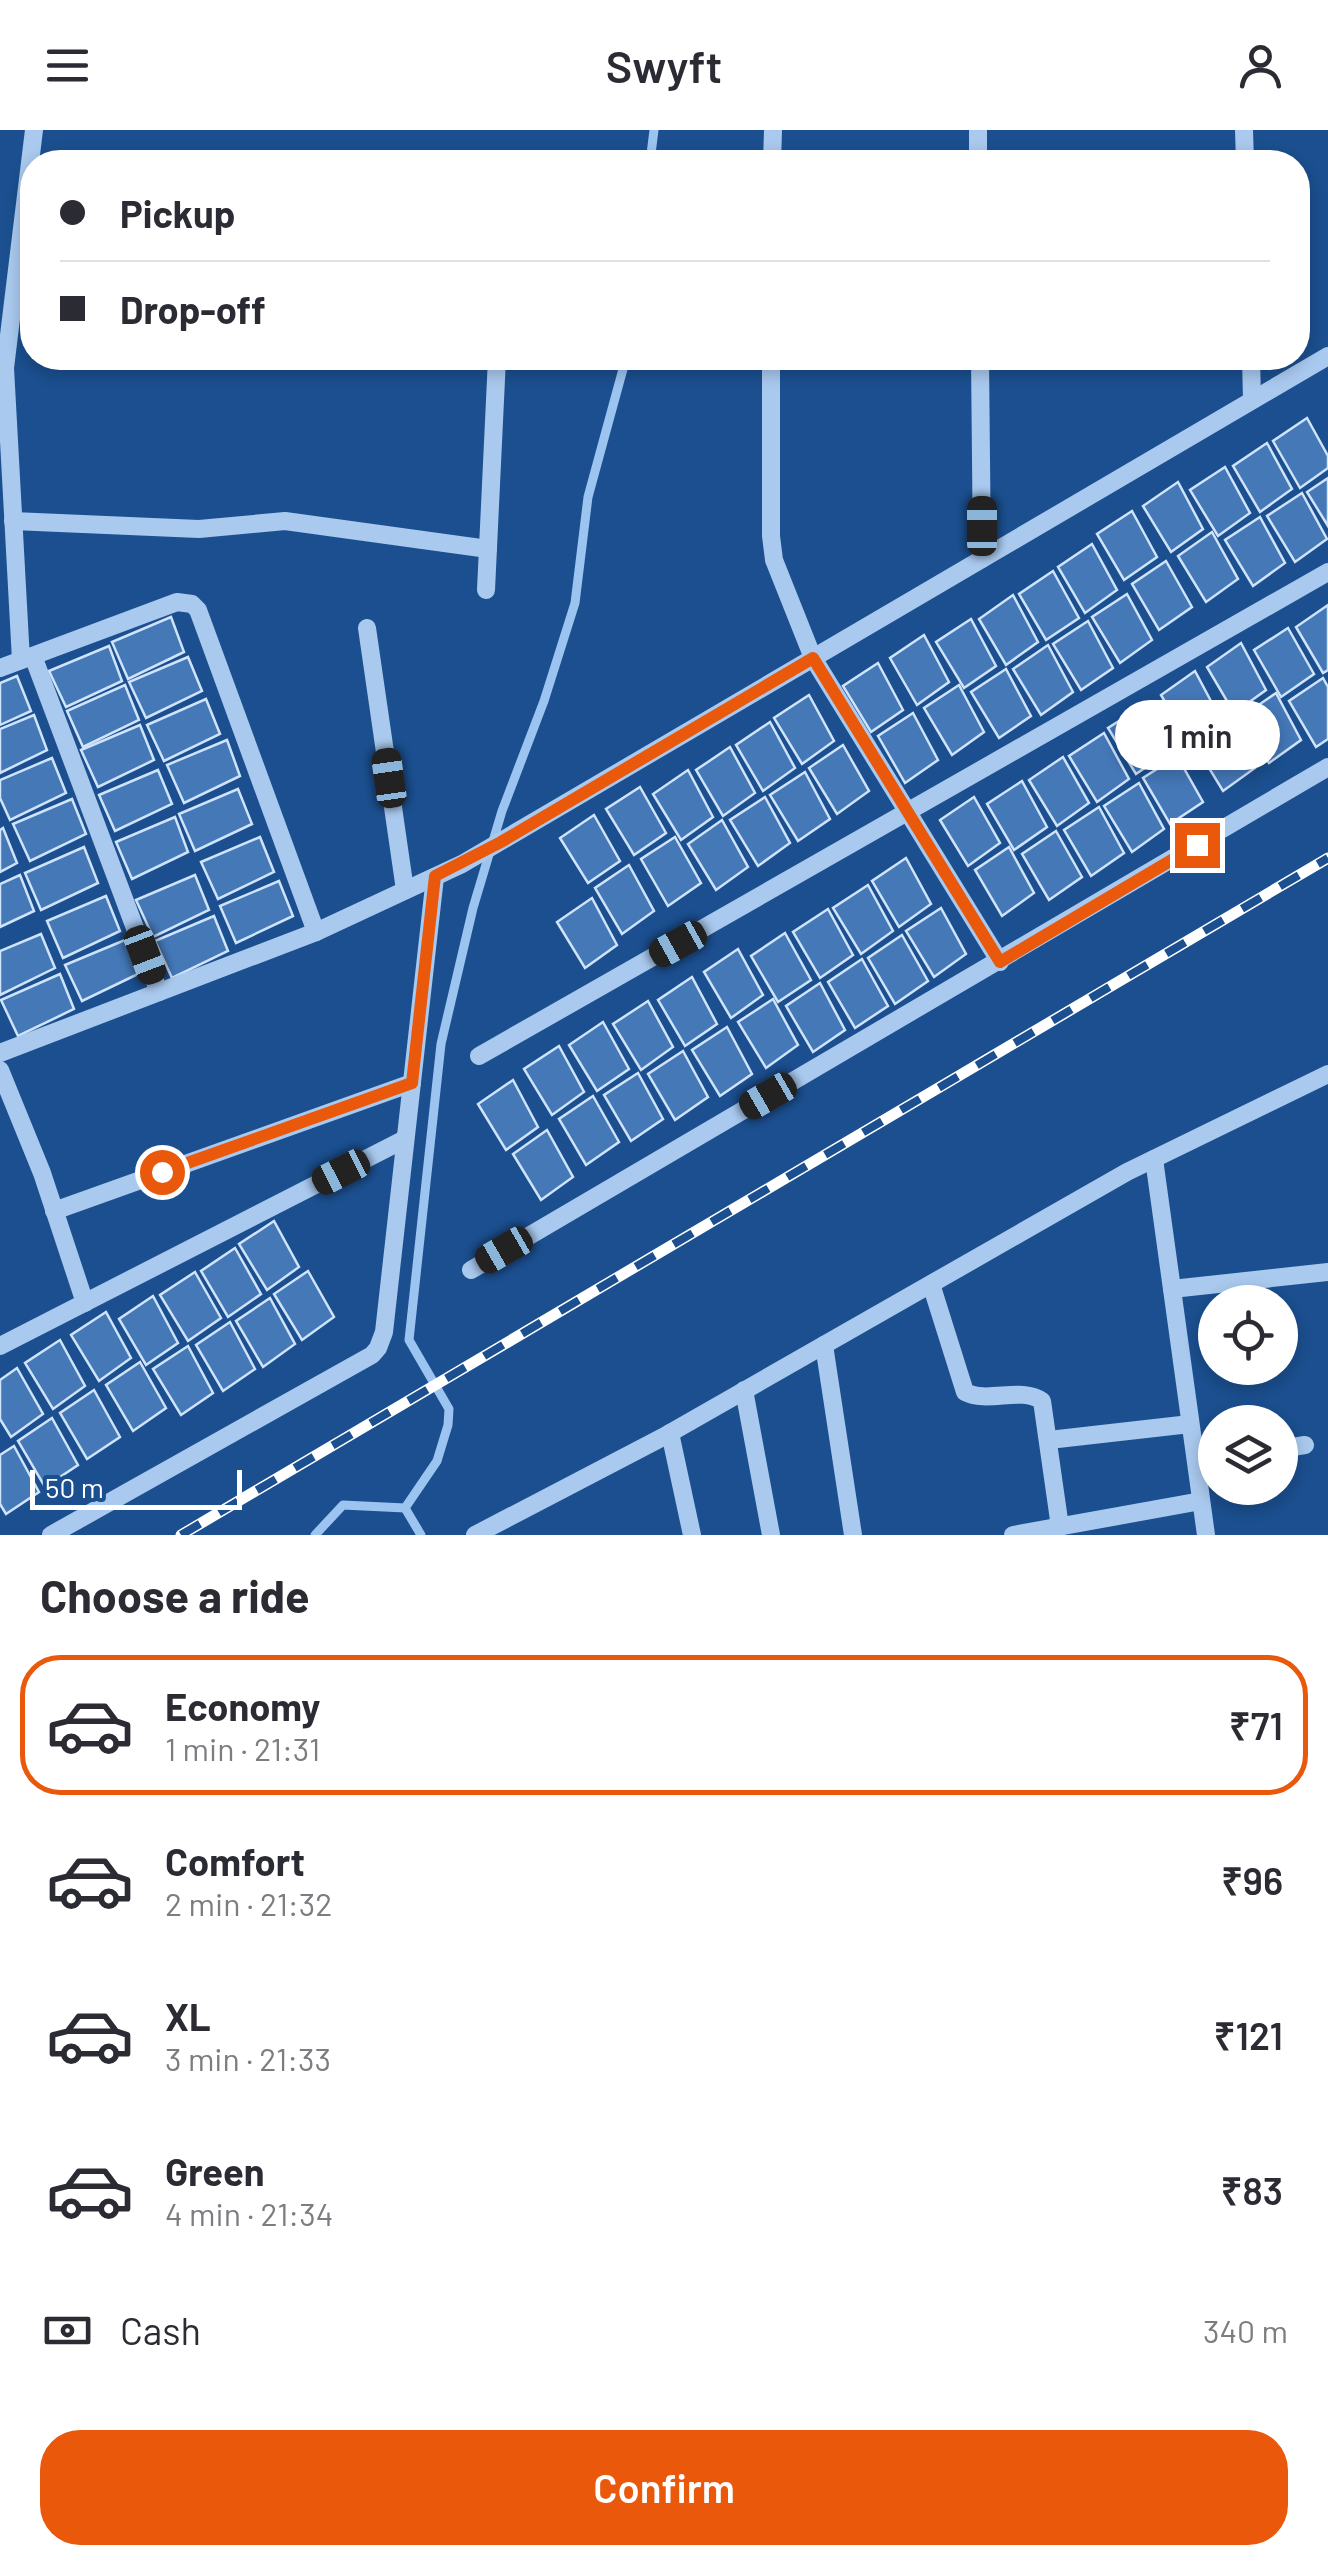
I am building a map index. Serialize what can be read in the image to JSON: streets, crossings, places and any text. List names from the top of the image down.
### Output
{
  "scale_bar": "50 m",
  "page": {
    "header": "Swyft",
    "banner": ["Pickup", "Drop-off"],
    "bubble": "1 min",
    "scale": "50 m",
    "heading": "Choose a ride",
    "list": [
      {
        "name": "Economy",
        "note": "1 min · 21:31",
        "value": "₹71"
      },
      {
        "name": "Comfort",
        "note": "2 min · 21:32",
        "value": "₹96"
      },
      {
        "name": "XL",
        "note": "3 min · 21:33",
        "value": "₹121"
      },
      {
        "name": "Green",
        "note": "4 min · 21:34",
        "value": "₹83"
      }
    ],
    "pay": ["Cash", "340 m"],
    "buttons": "Confirm"
  }
}
